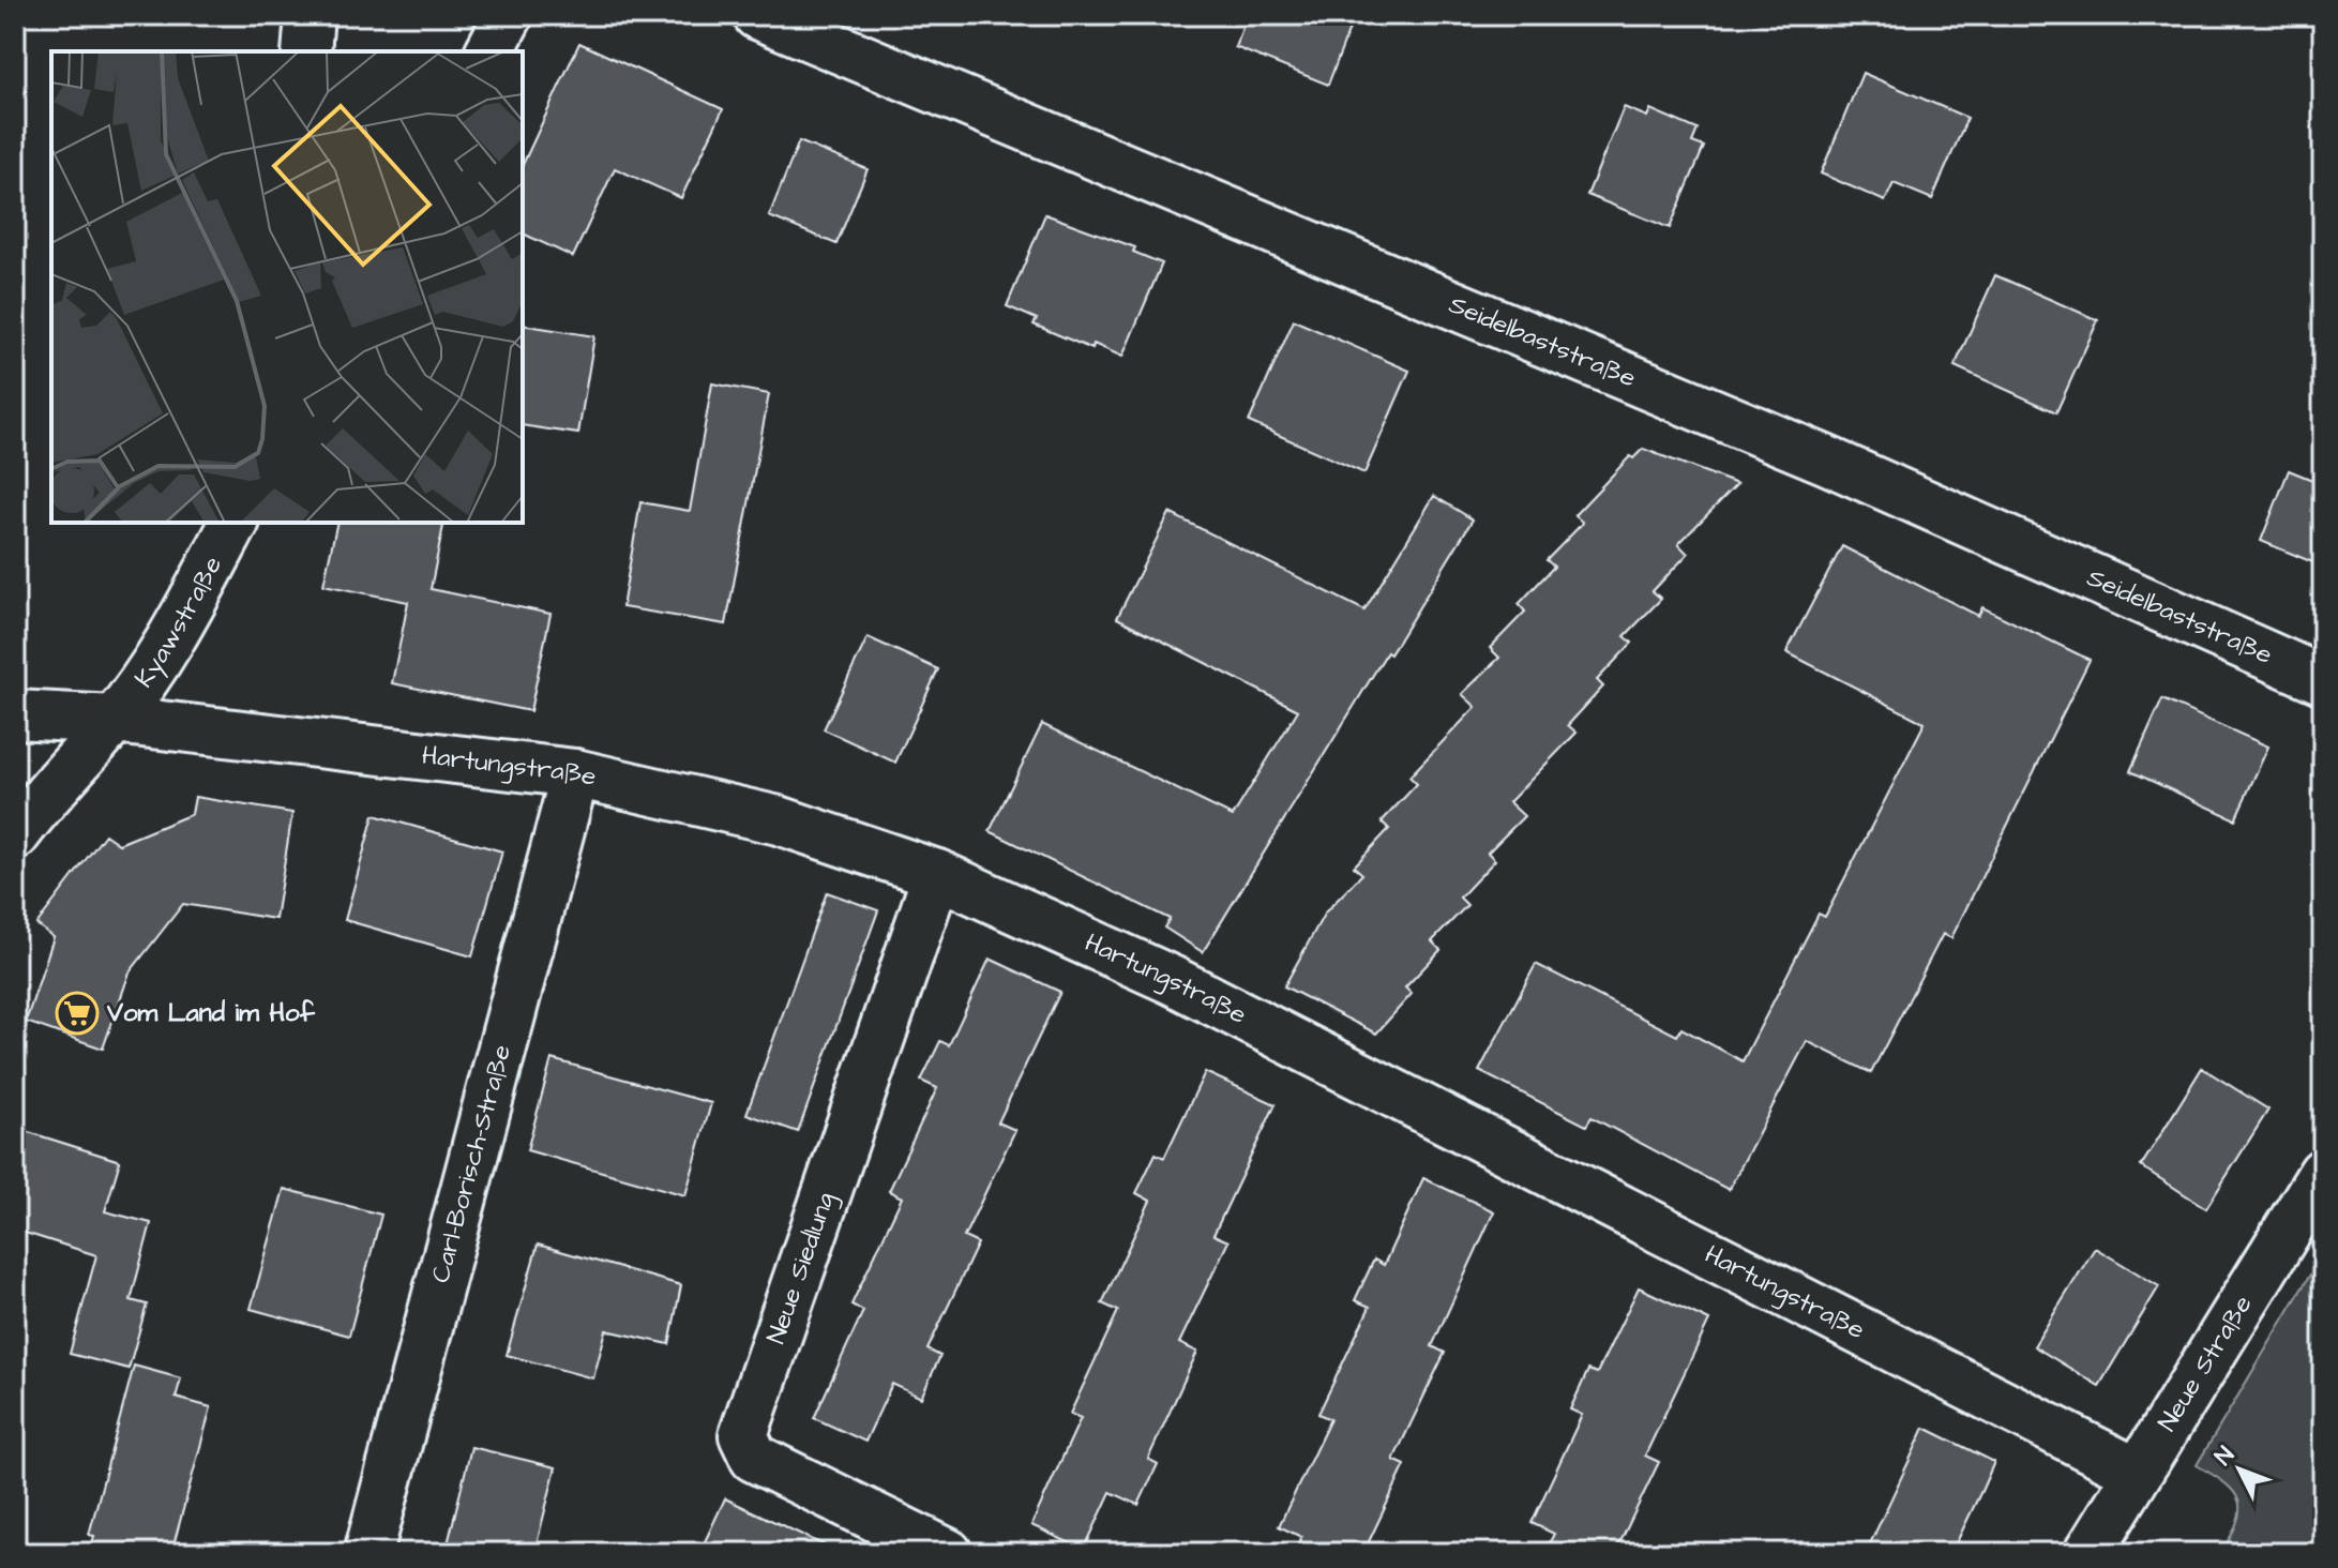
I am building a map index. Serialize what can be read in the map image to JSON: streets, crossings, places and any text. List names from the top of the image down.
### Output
{
  "streets": {
    "street": [
      "Seidelbaststraße",
      "Kyawstraße",
      "Hartungstraße",
      "Carl-Borisch-Straße",
      "Neue Siedlung",
      "Neue Straße"
    ]
  },
  "crossings": [
    ["Kyawstraße", "Hartungstraße"],
    ["Hartungstraße", "Carl-Borisch-Straße"],
    ["Hartungstraße", "Neue Siedlung"],
    ["Hartungstraße", "Neue Straße"]
  ],
  "places": {
    "supermarket": ["Vom Land im Hof"]
  },
  "north": "top left"
}
